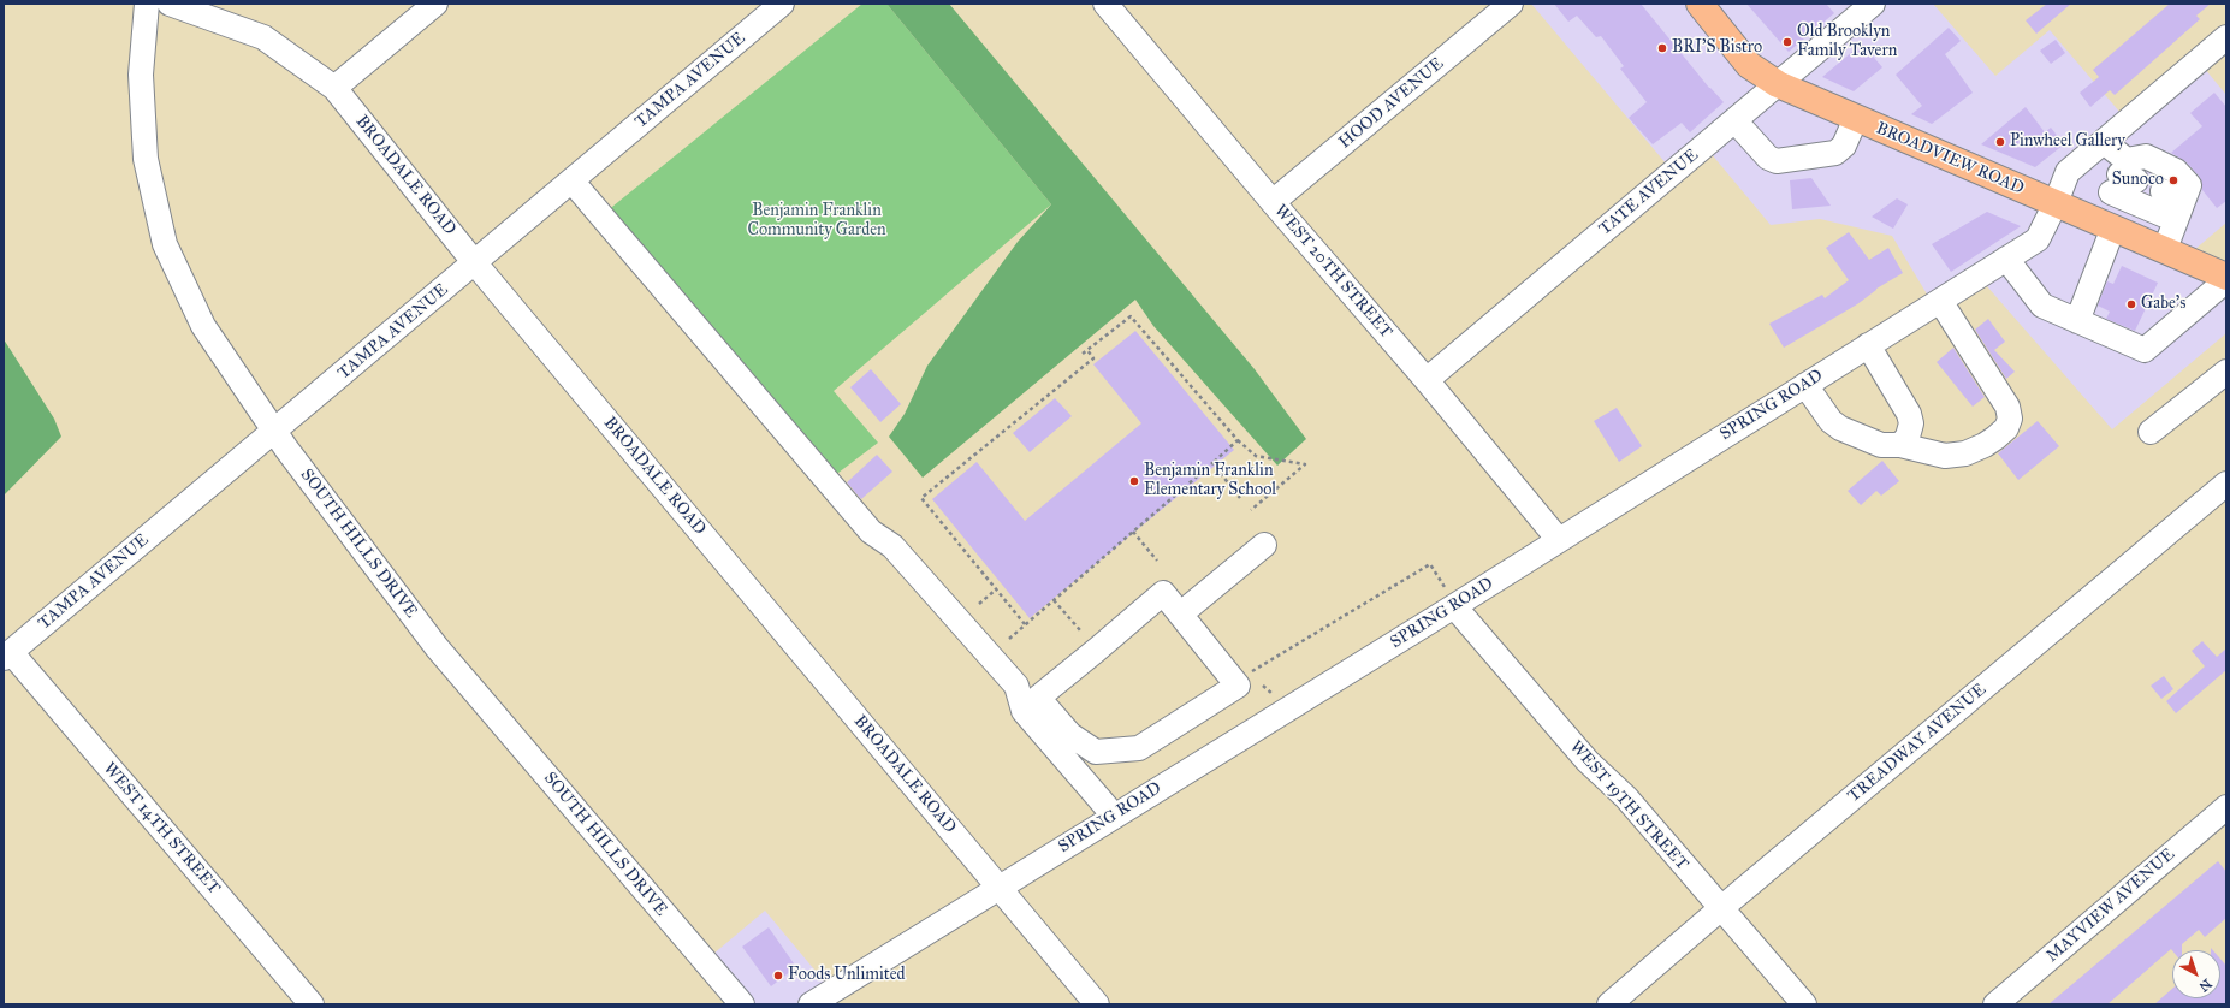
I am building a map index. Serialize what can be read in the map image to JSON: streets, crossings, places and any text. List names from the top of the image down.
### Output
{
  "streets": {
    "main road": ["BROADVIEW ROAD"],
    "street": [
      "TAMPA AVENUE",
      "HOOD AVENUE",
      "BROADALE ROAD",
      "TATE AVENUE",
      "WEST 20TH STREET",
      "SPRING ROAD",
      "SOUTH HILLS DRIVE",
      "TREADWAY AVENUE",
      "WEST 19TH STREET",
      "WEST 14TH STREET",
      "MAYVIEW AVENUE"
    ]
  },
  "crossings": [
    ["TAMPA AVENUE", "BROADALE ROAD"],
    ["TAMPA AVENUE", "SOUTH HILLS DRIVE"],
    ["TAMPA AVENUE", "WEST 14TH STREET"],
    ["HOOD AVENUE", "WEST 20TH STREET"],
    ["BROADVIEW ROAD", "TATE AVENUE"],
    ["BROADVIEW ROAD", "SPRING ROAD"],
    ["BROADALE ROAD", "SPRING ROAD"],
    ["TATE AVENUE", "WEST 20TH STREET"],
    ["WEST 20TH STREET", "SPRING ROAD"],
    ["SPRING ROAD", "WEST 19TH STREET"],
    ["TREADWAY AVENUE", "WEST 19TH STREET"]
  ],
  "parks": ["Benjamin Franklin Community Garden"],
  "places": [
    "Old Brooklyn Family Tavern",
    "BRI'S Bistro",
    "Pinwheel Gallery",
    "Sunoco",
    "Gabe's",
    "Benjamin Franklin Elementary School",
    "Foods Unlimited"
  ],
  "north": "bottom right"
}
